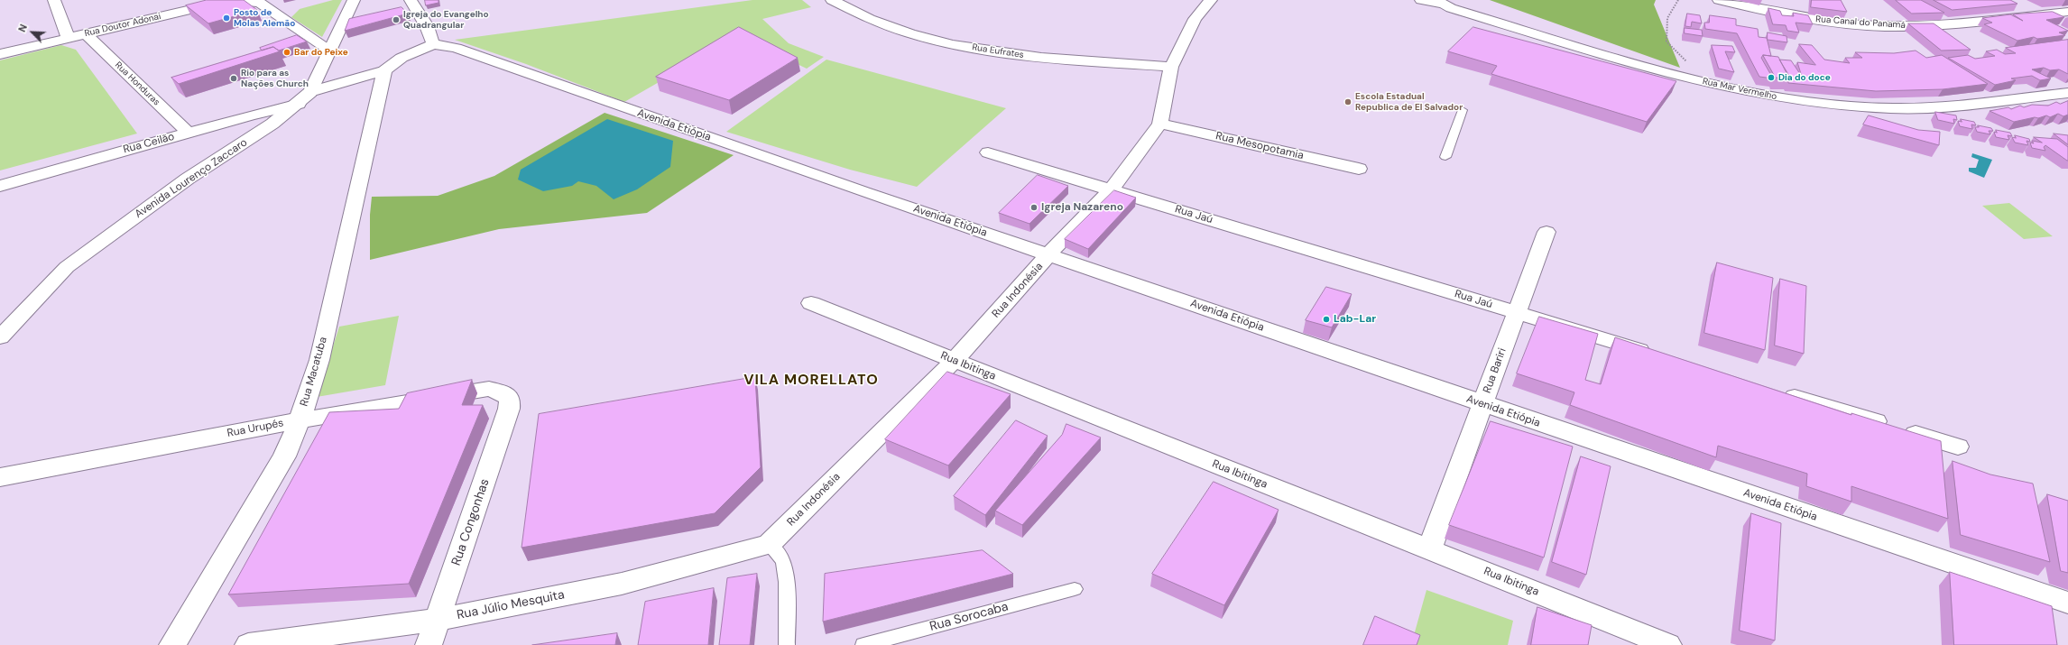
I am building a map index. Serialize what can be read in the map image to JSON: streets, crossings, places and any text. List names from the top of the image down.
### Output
{
  "streets": {
    "street": [
      "Rua Canal do Panamá",
      "Rua Doutor Adonai",
      "Rua Eufrates",
      "Rua Honduras",
      "Rua Mar Vermelho",
      "Avenida Etiópia",
      "Rua Ceilão",
      "Rua Mesopotamia",
      "Avenida Lourenço Zaccaro",
      "Rua Jaú",
      "Rua Indonésia",
      "Rua Ibitinga",
      "Rua Bariri",
      "Rua Macatuba",
      "Rua Urupés",
      "Rua Congonhas",
      "Rua Júlio Mesquita"
    ],
    "lane": ["Rua Sorocaba"]
  },
  "crossings": [
    ["Rua Doutor Adonai", "Rua Honduras"],
    ["Rua Doutor Adonai", "Avenida Lourenço Zaccaro"],
    ["Rua Eufrates", "Rua Indonésia"],
    ["Rua Honduras", "Rua Ceilão"],
    ["Avenida Etiópia", "Rua Indonésia"],
    ["Avenida Etiópia", "Rua Bariri"],
    ["Rua Ceilão", "Avenida Lourenço Zaccaro"],
    ["Rua Mesopotamia", "Rua Indonésia"],
    ["Rua Jaú", "Rua Indonésia"],
    ["Rua Jaú", "Rua Bariri"],
    ["Rua Indonésia", "Rua Ibitinga"],
    ["Rua Indonésia", "Rua Júlio Mesquita"],
    ["Rua Ibitinga", "Rua Bariri"],
    ["Rua Macatuba", "Rua Urupés"],
    ["Rua Urupés", "Rua Congonhas"],
    ["Rua Congonhas", "Rua Júlio Mesquita"]
  ],
  "districts": ["VILA MORELLATO"],
  "places": [
    "Posto de Molas Alemão",
    "Igreja do Evangelho Quadrangular",
    "Bar do Peixe",
    "Dia do doce",
    "Rio para as Nações Church",
    "Escola Estadual Republica de El Salvador",
    "Igreja Nazareno",
    "Lab-Lar"
  ],
  "north": "top left"
}
